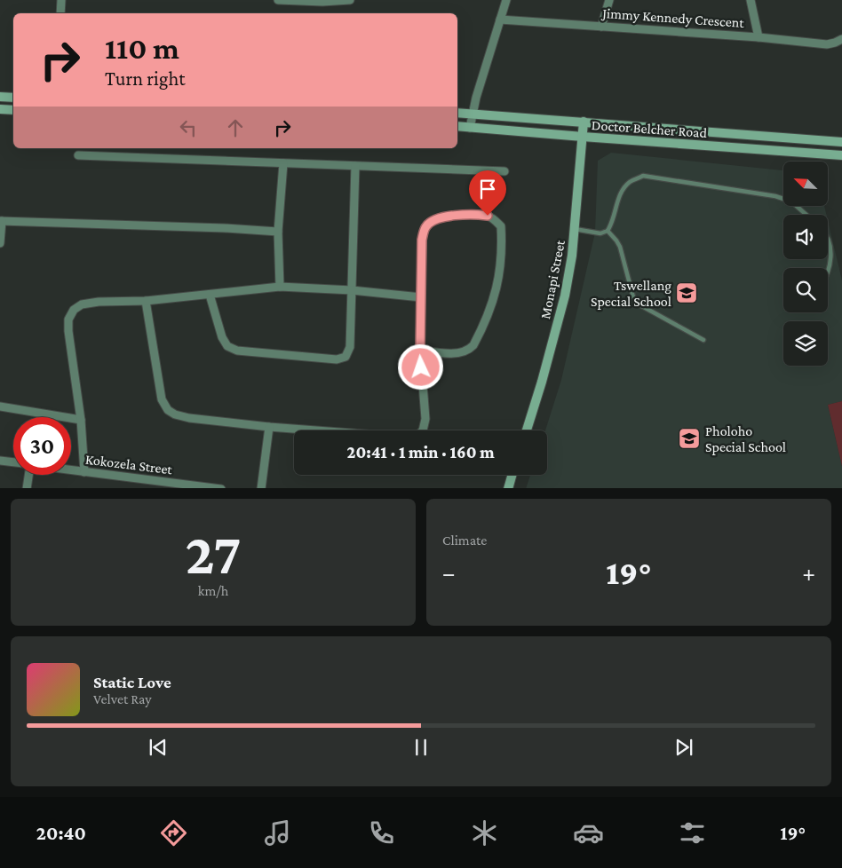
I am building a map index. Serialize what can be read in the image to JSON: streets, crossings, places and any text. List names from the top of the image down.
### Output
{
  "streets": {
    "main road": ["Doctor Belcher Road", "Monapi Street"],
    "street": ["Jimmy Kennedy Crescent", "Kokozela Street"]
  },
  "crossings": [
    ["Doctor Belcher Road", "Monapi Street"]
  ],
  "places": {
    "school or university": ["Tswellang Special School", "Pholoho Special School"]
  },
  "north": "top left",
  "page": {
    "turn": ["110 m", "Turn right"],
    "limit": "30",
    "trip": "20:41 · 1 min · 160 m",
    "tile": [
      ["27", "km/h"],
      "Climate"
    ],
    "heat": ["−", "19°", "+"],
    "song": ["Static Love", "Velvet Ray"],
    "tabs": ["20:40", "19°"]
  }
}
